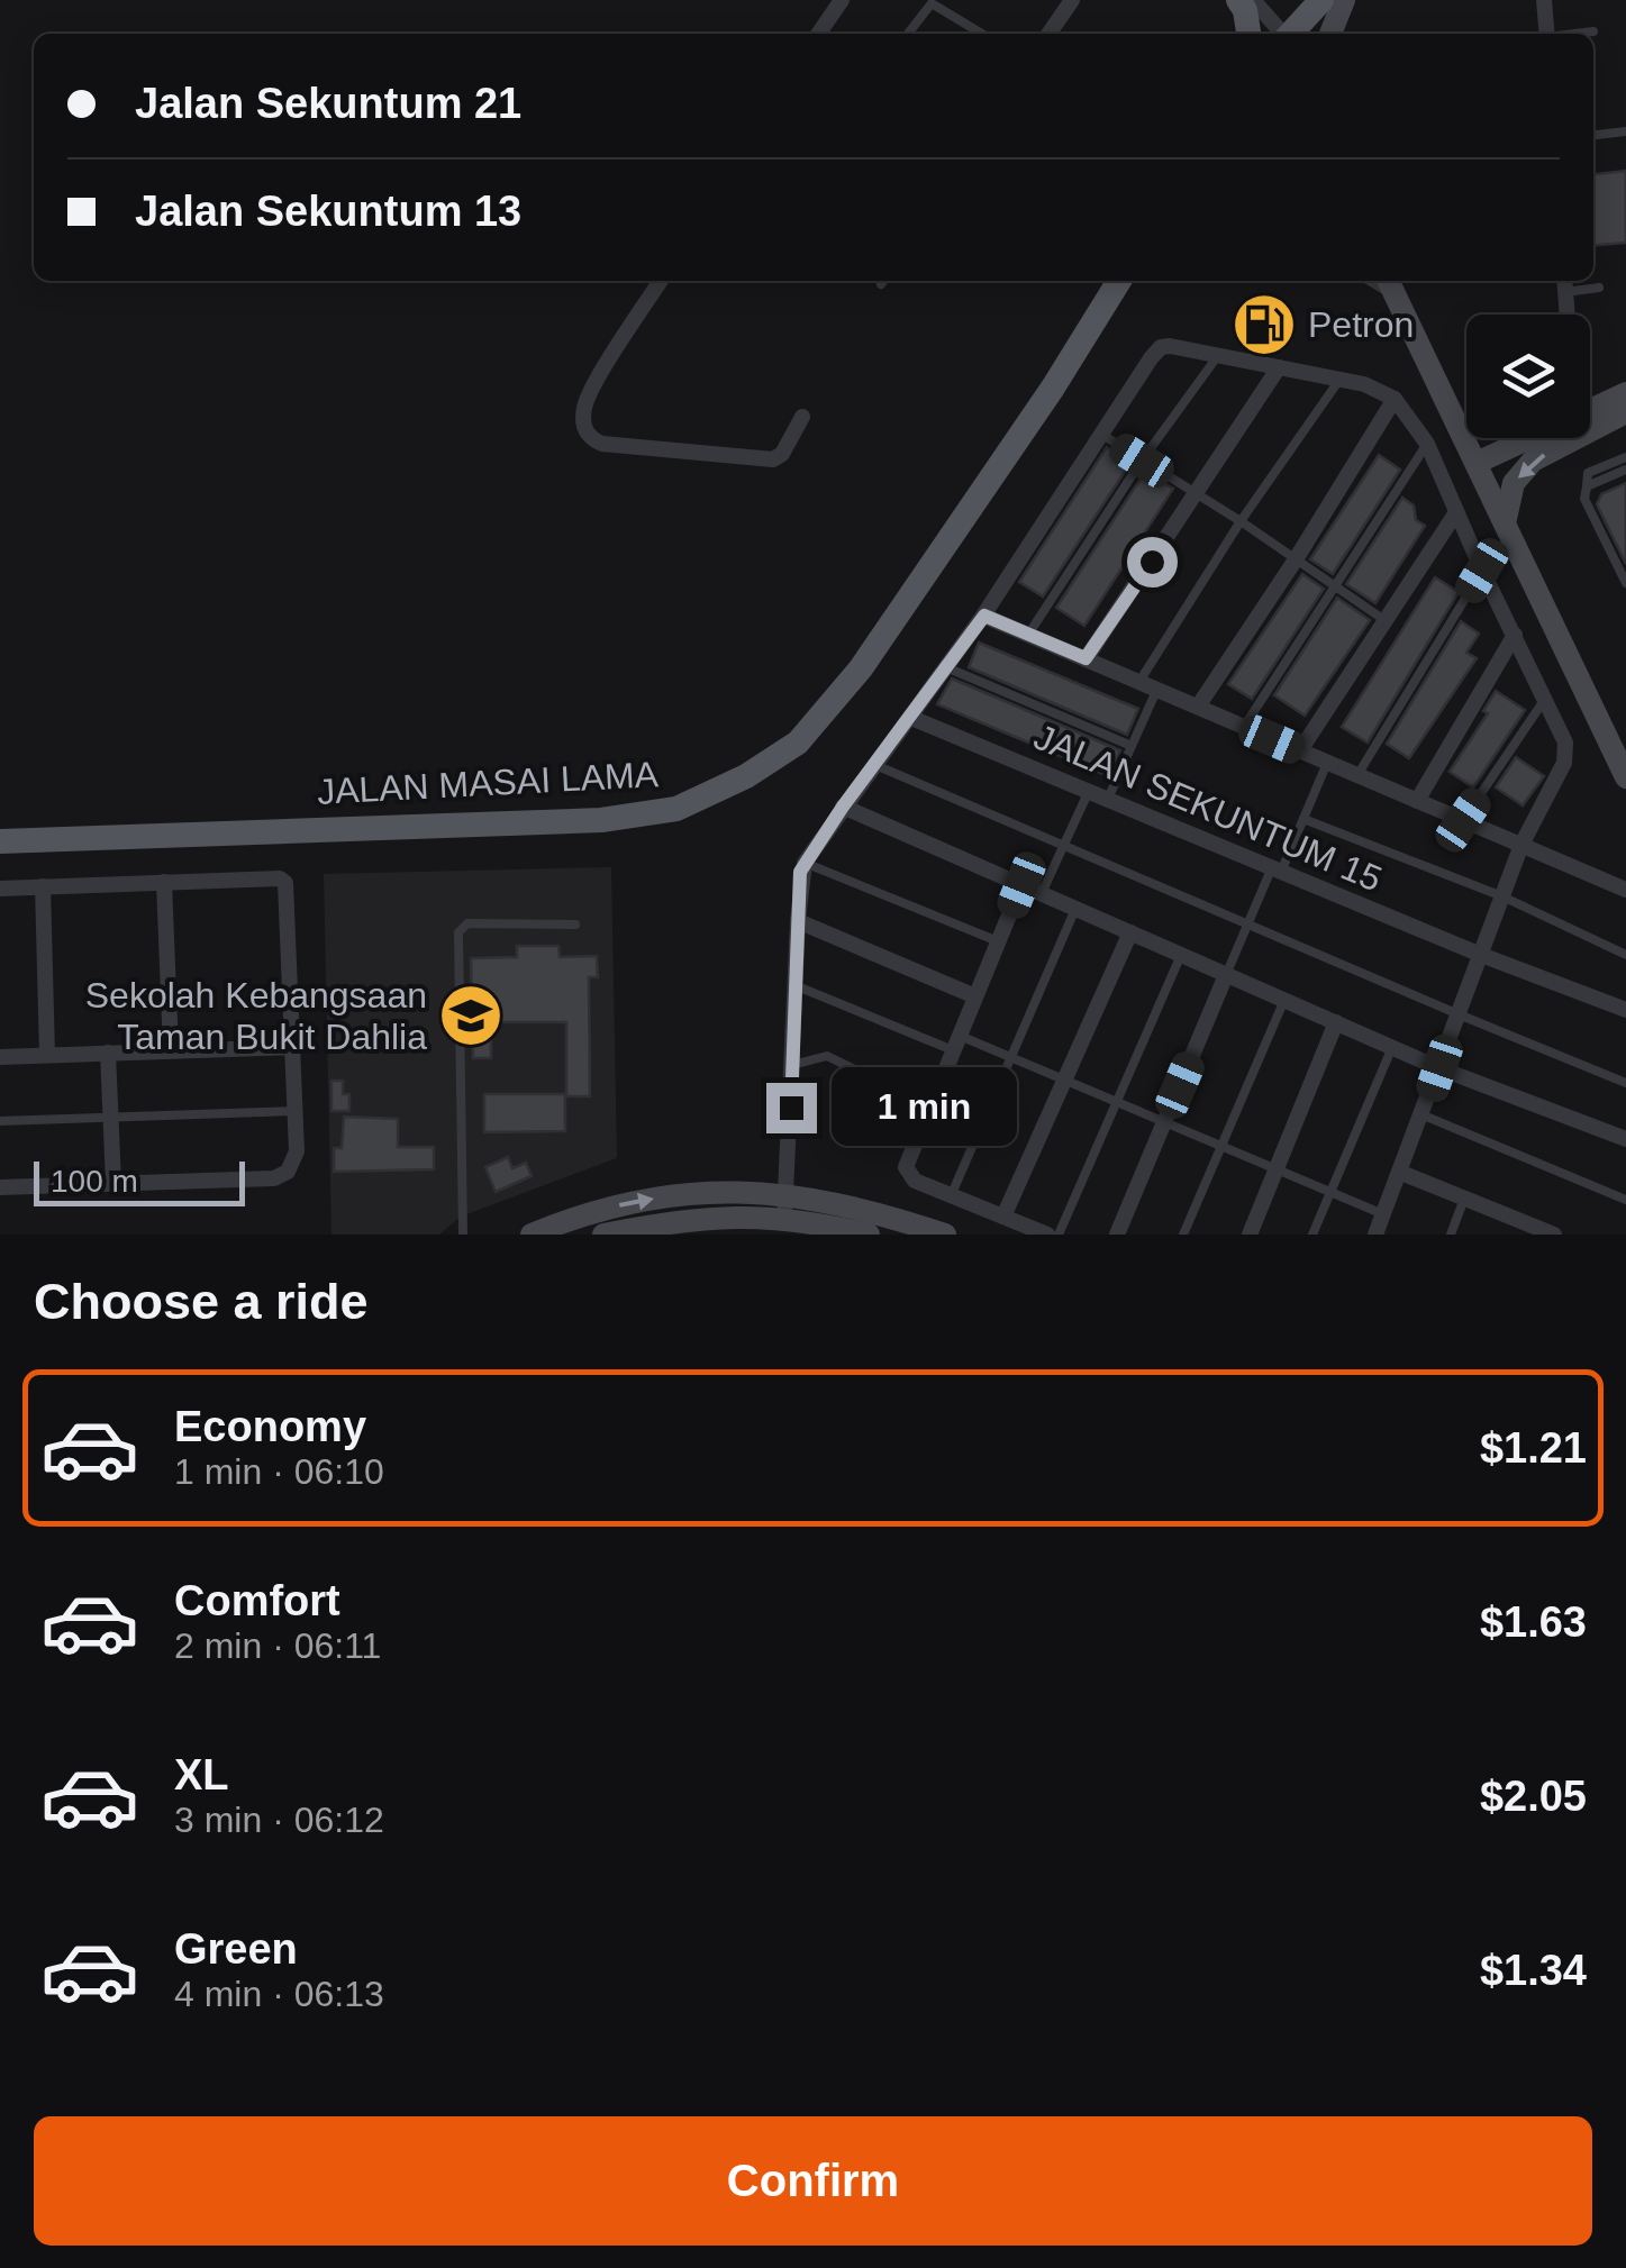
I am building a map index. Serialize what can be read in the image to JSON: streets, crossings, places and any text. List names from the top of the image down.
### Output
{
  "streets": {
    "main road": ["JALAN MASAI LAMA"],
    "street": ["JALAN SEKUNTUM 15"]
  },
  "places": {
    "fuel station": ["Petron"],
    "school or university": ["Sekolah Kebangsaan Taman Bukit Dahlia"]
  },
  "scale_bar": "100 m",
  "page": {
    "banner": ["Jalan Sekuntum 21", "Jalan Sekuntum 13"],
    "bubble": "1 min",
    "scale": "100 m",
    "heading": "Choose a ride",
    "list": [
      {
        "name": "Economy",
        "note": "1 min · 06:10",
        "value": "$1.21"
      },
      {
        "name": "Comfort",
        "note": "2 min · 06:11",
        "value": "$1.63"
      },
      {
        "name": "XL",
        "note": "3 min · 06:12",
        "value": "$2.05"
      },
      {
        "name": "Green",
        "note": "4 min · 06:13",
        "value": "$1.34"
      }
    ],
    "buttons": "Confirm"
  }
}
